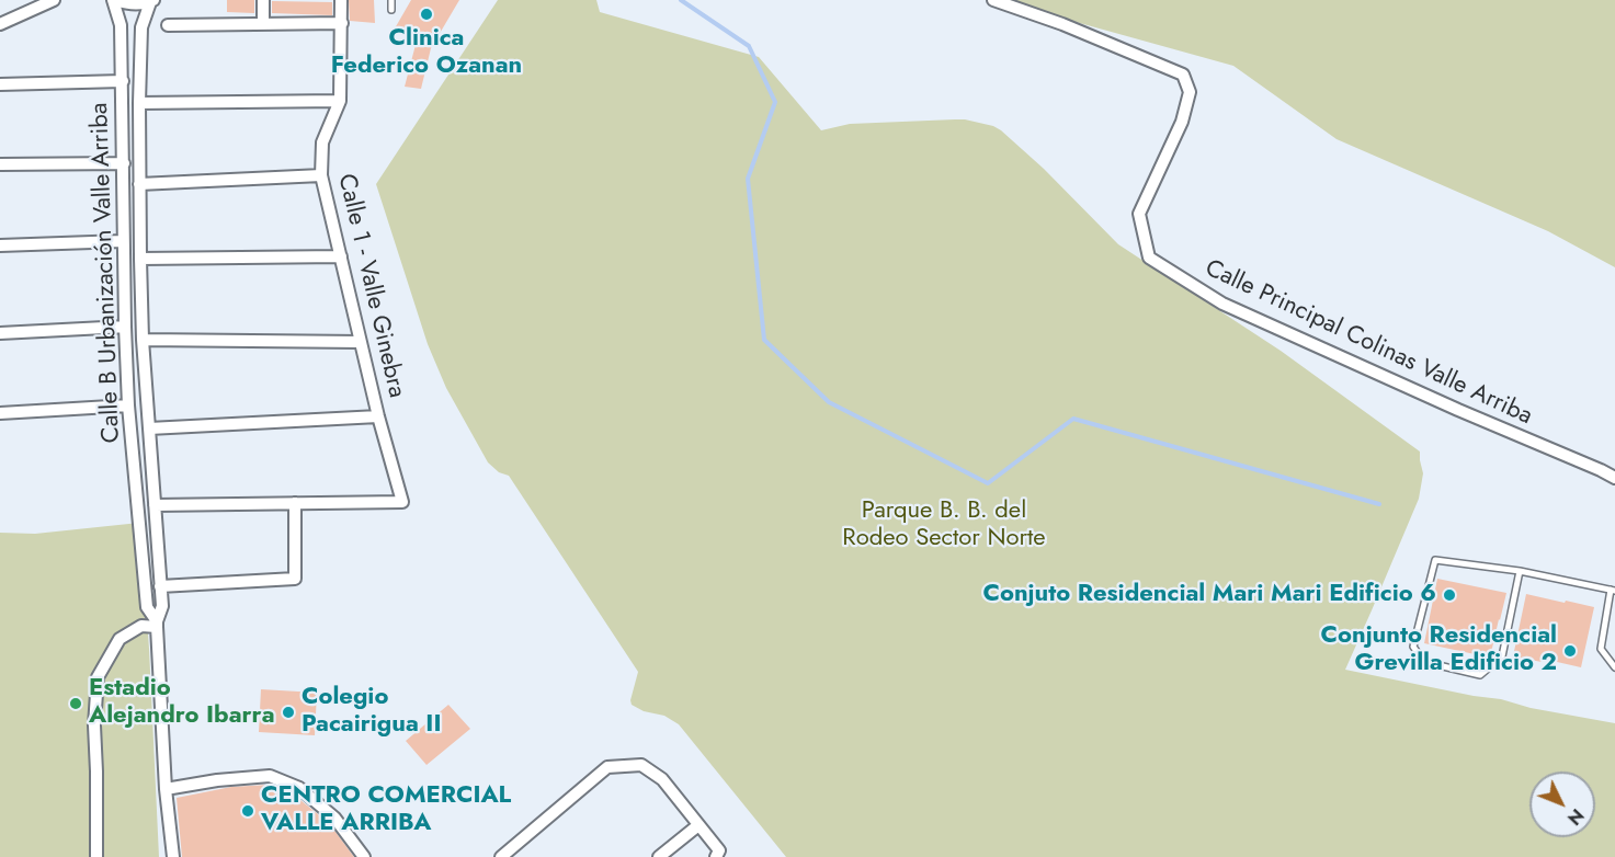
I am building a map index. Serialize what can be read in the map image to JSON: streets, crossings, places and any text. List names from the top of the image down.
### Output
{
  "streets": {
    "street": ["Calle B Urbanización Valle Arriba", "Calle 1 - Valle Ginebra", "Calle Principal Colinas Valle Arriba"]
  },
  "parks": ["Parque B. B. del Rodeo Sector Norte"],
  "places": [
    "Clinica Federico Ozanan",
    "Conjuto Residencial Mari Mari Edificio 6",
    "Conjunto Residencial Grevilla Edificio 2",
    "Estadio Alejandro Ibarra",
    "Colegio Pacairigua II",
    "CENTRO COMERCIAL VALLE ARRIBA"
  ],
  "north": "bottom right"
}
